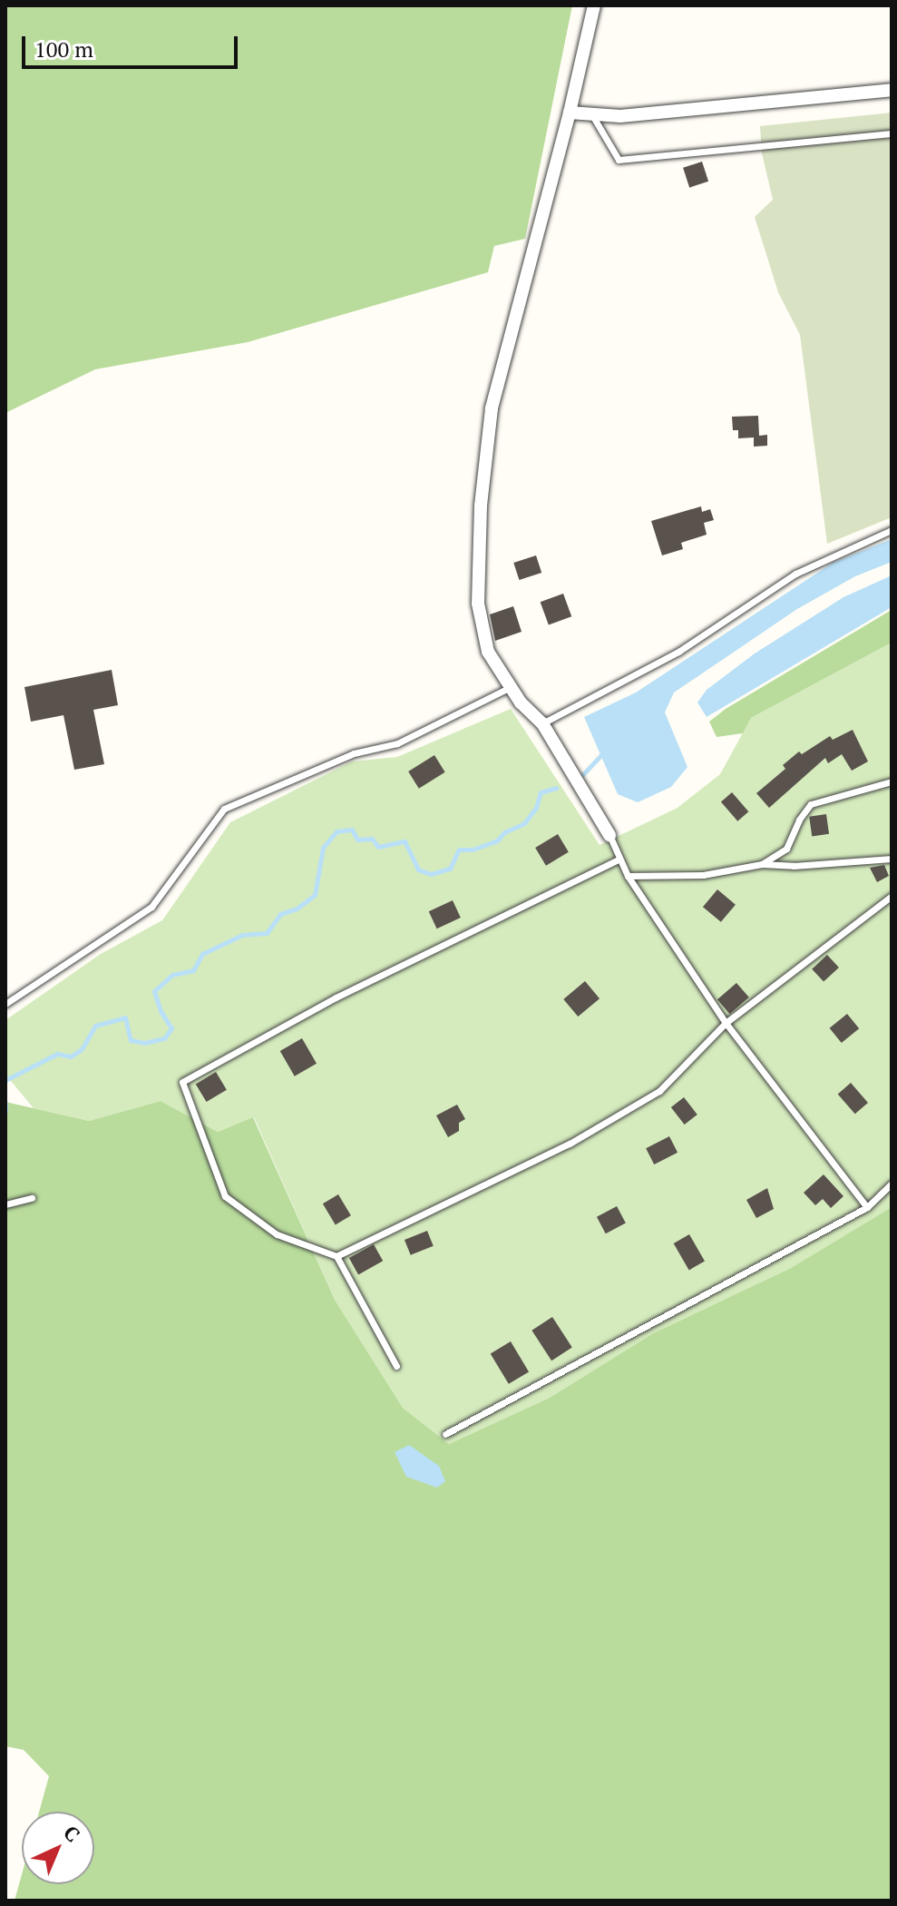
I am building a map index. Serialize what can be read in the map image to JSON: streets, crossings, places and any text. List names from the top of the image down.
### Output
{
  "scale_bar": "100 m",
  "north": "top right"
}
